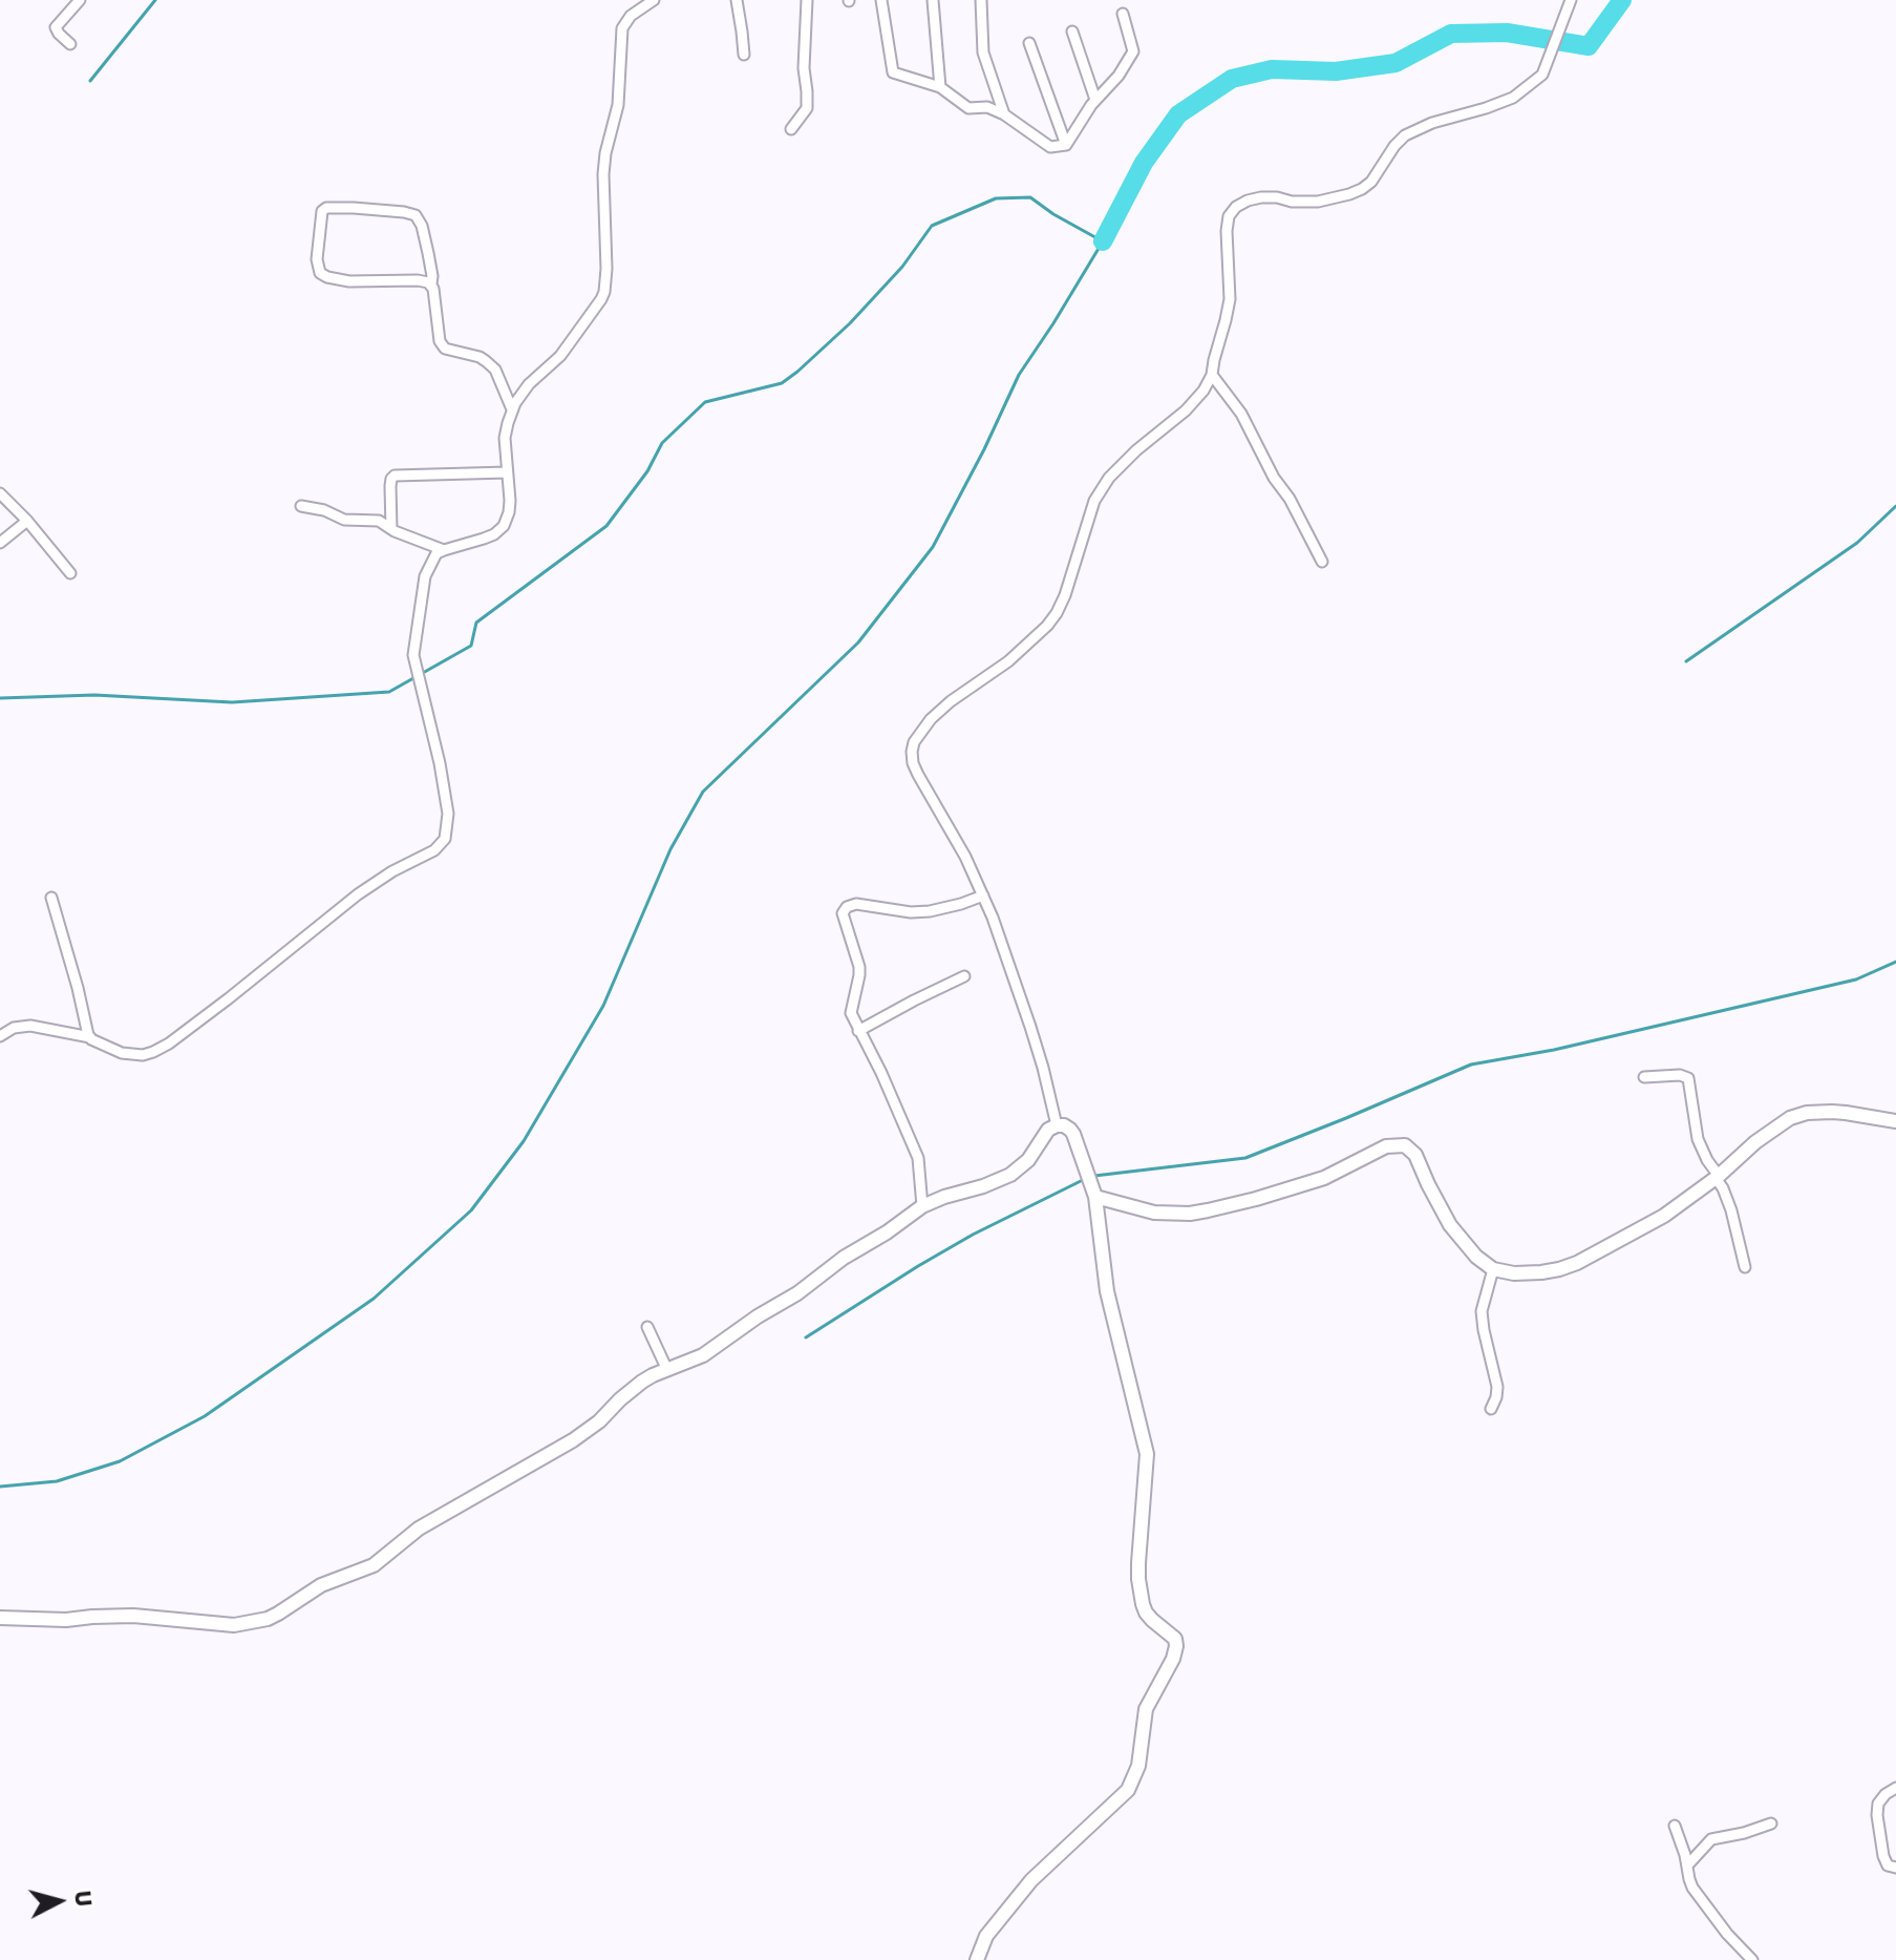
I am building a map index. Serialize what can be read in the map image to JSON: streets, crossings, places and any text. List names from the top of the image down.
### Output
{
  "north": "right"
}
